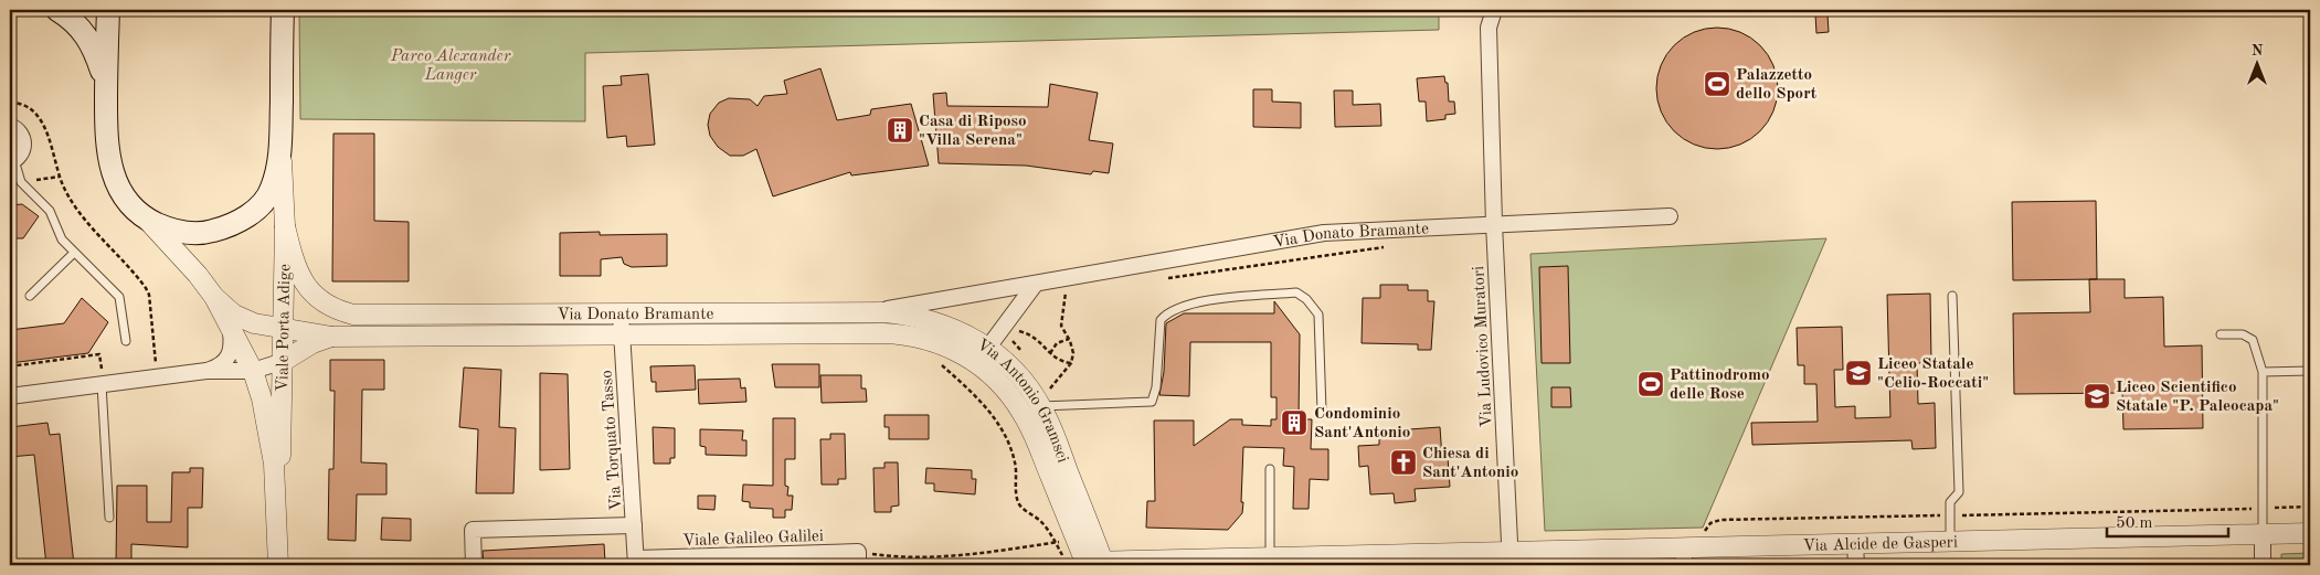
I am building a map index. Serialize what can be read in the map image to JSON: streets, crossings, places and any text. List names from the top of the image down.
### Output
{
  "streets": {
    "main road": ["Viale Porta Adige"],
    "street": [
      "Via Donato Bramante",
      "Via Ludovico Muratori",
      "Via Antonio Gramsci",
      "Via Torquato Tasso",
      "Viale Galileo Galilei",
      "Via Alcide de Gasperi"
    ]
  },
  "crossings": [
    ["Via Donato Bramante", "Viale Porta Adige"],
    ["Via Donato Bramante", "Via Ludovico Muratori"],
    ["Via Donato Bramante", "Via Antonio Gramsci"],
    ["Via Donato Bramante", "Via Torquato Tasso"],
    ["Via Ludovico Muratori", "Via Alcide de Gasperi"],
    ["Via Antonio Gramsci", "Via Alcide de Gasperi"],
    ["Via Torquato Tasso", "Viale Galileo Galilei"]
  ],
  "parks": ["Parco Alexander Langer"],
  "places": {
    "sports": ["Palazzetto dello Sport", "Pattinodromo delle Rose"],
    "building": ["Casa di Riposo \"Villa Serena\"", "Condominio Sant'Antonio"],
    "school or university": ["Liceo Statale \"Celio-Roccati\"", "Liceo Scientifico Statale \"P. Paleocapa\""],
    "church": ["Chiesa di Sant'Antonio"]
  },
  "scale_bar": "50 m",
  "north": "top"
}
